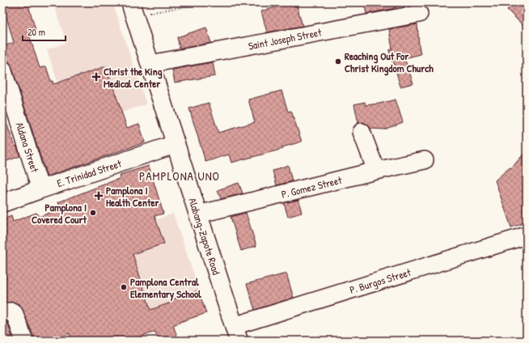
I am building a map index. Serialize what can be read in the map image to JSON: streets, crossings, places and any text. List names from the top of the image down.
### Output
{
  "streets": {
    "main road": ["E. Trinidad Street", "Alabang-Zapote Road"],
    "street": [
      "Saint Joseph Street",
      "Aldana Street",
      "P. Gomez Street",
      "P. Burgos Street"
    ]
  },
  "crossings": [
    ["Saint Joseph Street", "Alabang-Zapote Road"],
    ["Aldana Street", "E. Trinidad Street"],
    ["E. Trinidad Street", "Alabang-Zapote Road"],
    ["P. Gomez Street", "Alabang-Zapote Road"],
    ["Alabang-Zapote Road", "P. Burgos Street"]
  ],
  "districts": ["PAMPLONA UNO"],
  "places": {
    "other": ["Reaching Out For Christ Kingdom Church", "Pamplona I Covered Court", "Pamplona Central Elementary School"],
    "health": ["Christ the King Medical Center", "Pamplona I Health Center"]
  },
  "scale_bar": "20 m"
}
